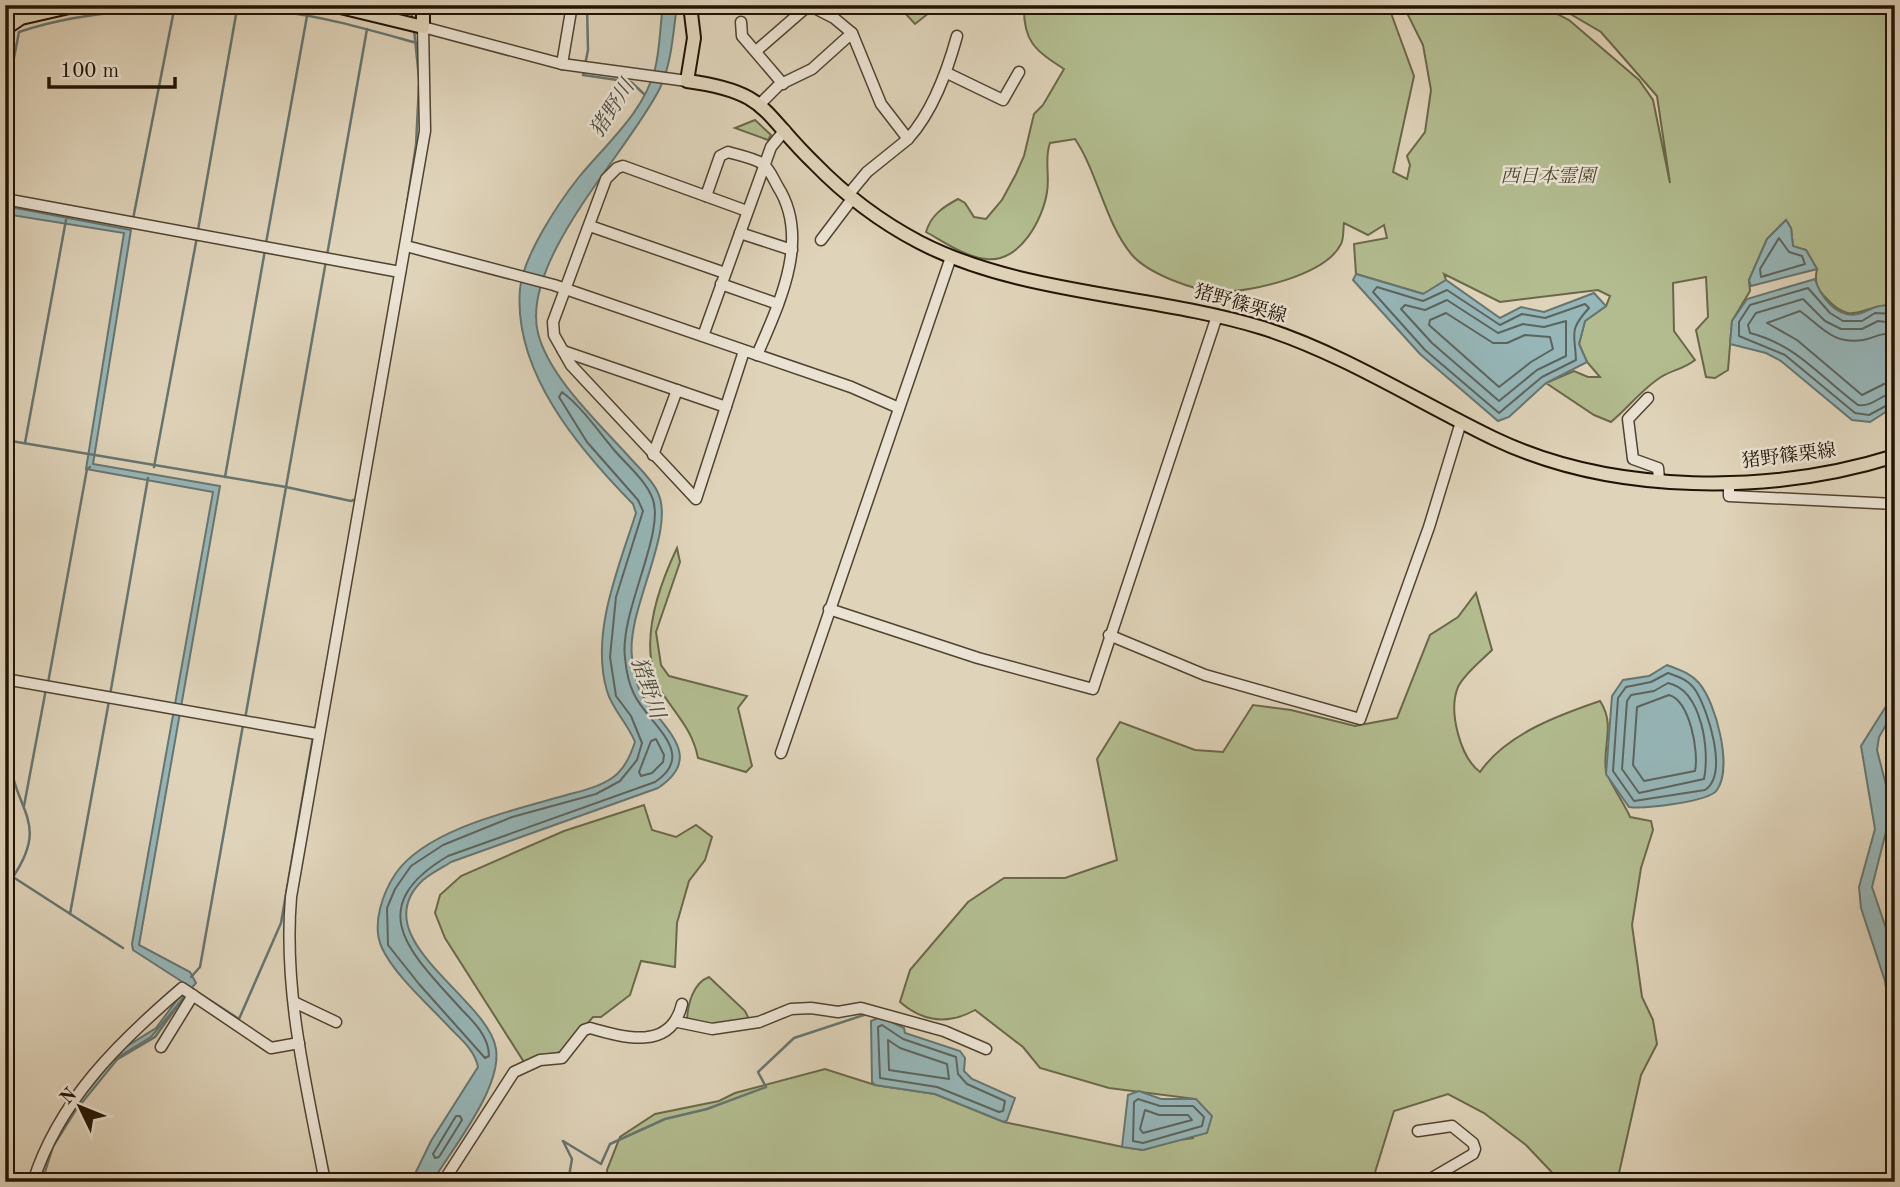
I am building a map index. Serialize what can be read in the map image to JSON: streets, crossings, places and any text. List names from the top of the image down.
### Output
{
  "streets": {
    "main road": ["猪野篠栗線"]
  },
  "water": ["猪野川"],
  "parks": ["西日本霊園"],
  "scale_bar": "100 m",
  "north": "top left"
}
